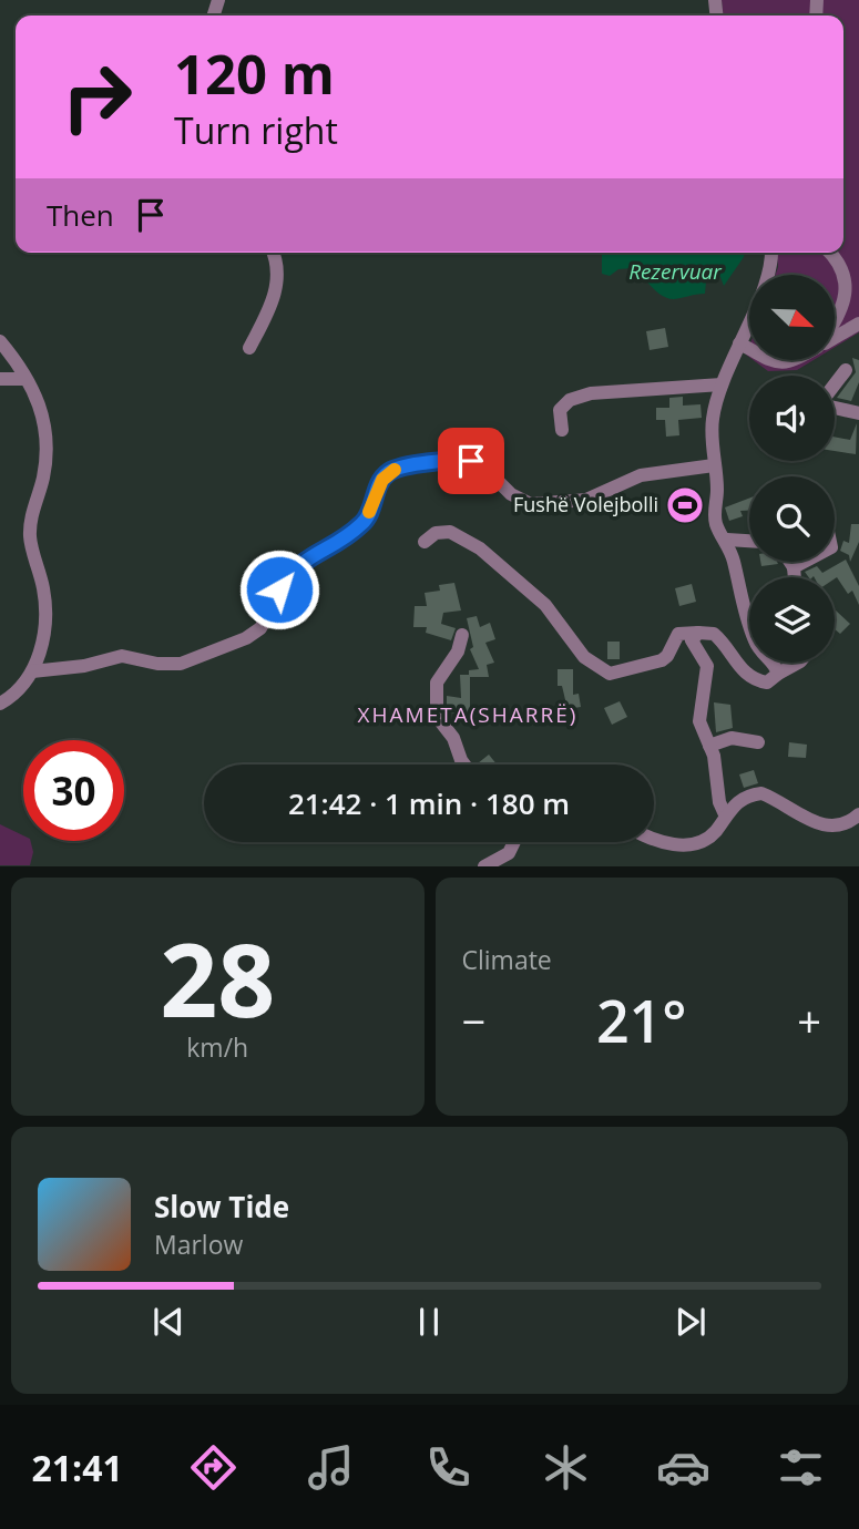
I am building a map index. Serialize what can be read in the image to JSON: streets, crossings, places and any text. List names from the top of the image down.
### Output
{
  "districts": ["XHAMETA(SHARRË)"],
  "water": ["Rezervuar"],
  "places": {
    "sports": ["Fushë Volejbolli"]
  },
  "north": "bottom right",
  "page": {
    "turn": ["120 m", "Turn right"],
    "then": "Then",
    "limit": "30",
    "trip": "21:42 · 1 min · 180 m",
    "tile": [
      ["28", "km/h"],
      "Climate"
    ],
    "heat": ["−", "21°", "+"],
    "song": ["Slow Tide", "Marlow"],
    "tabs": "21:41"
  }
}
